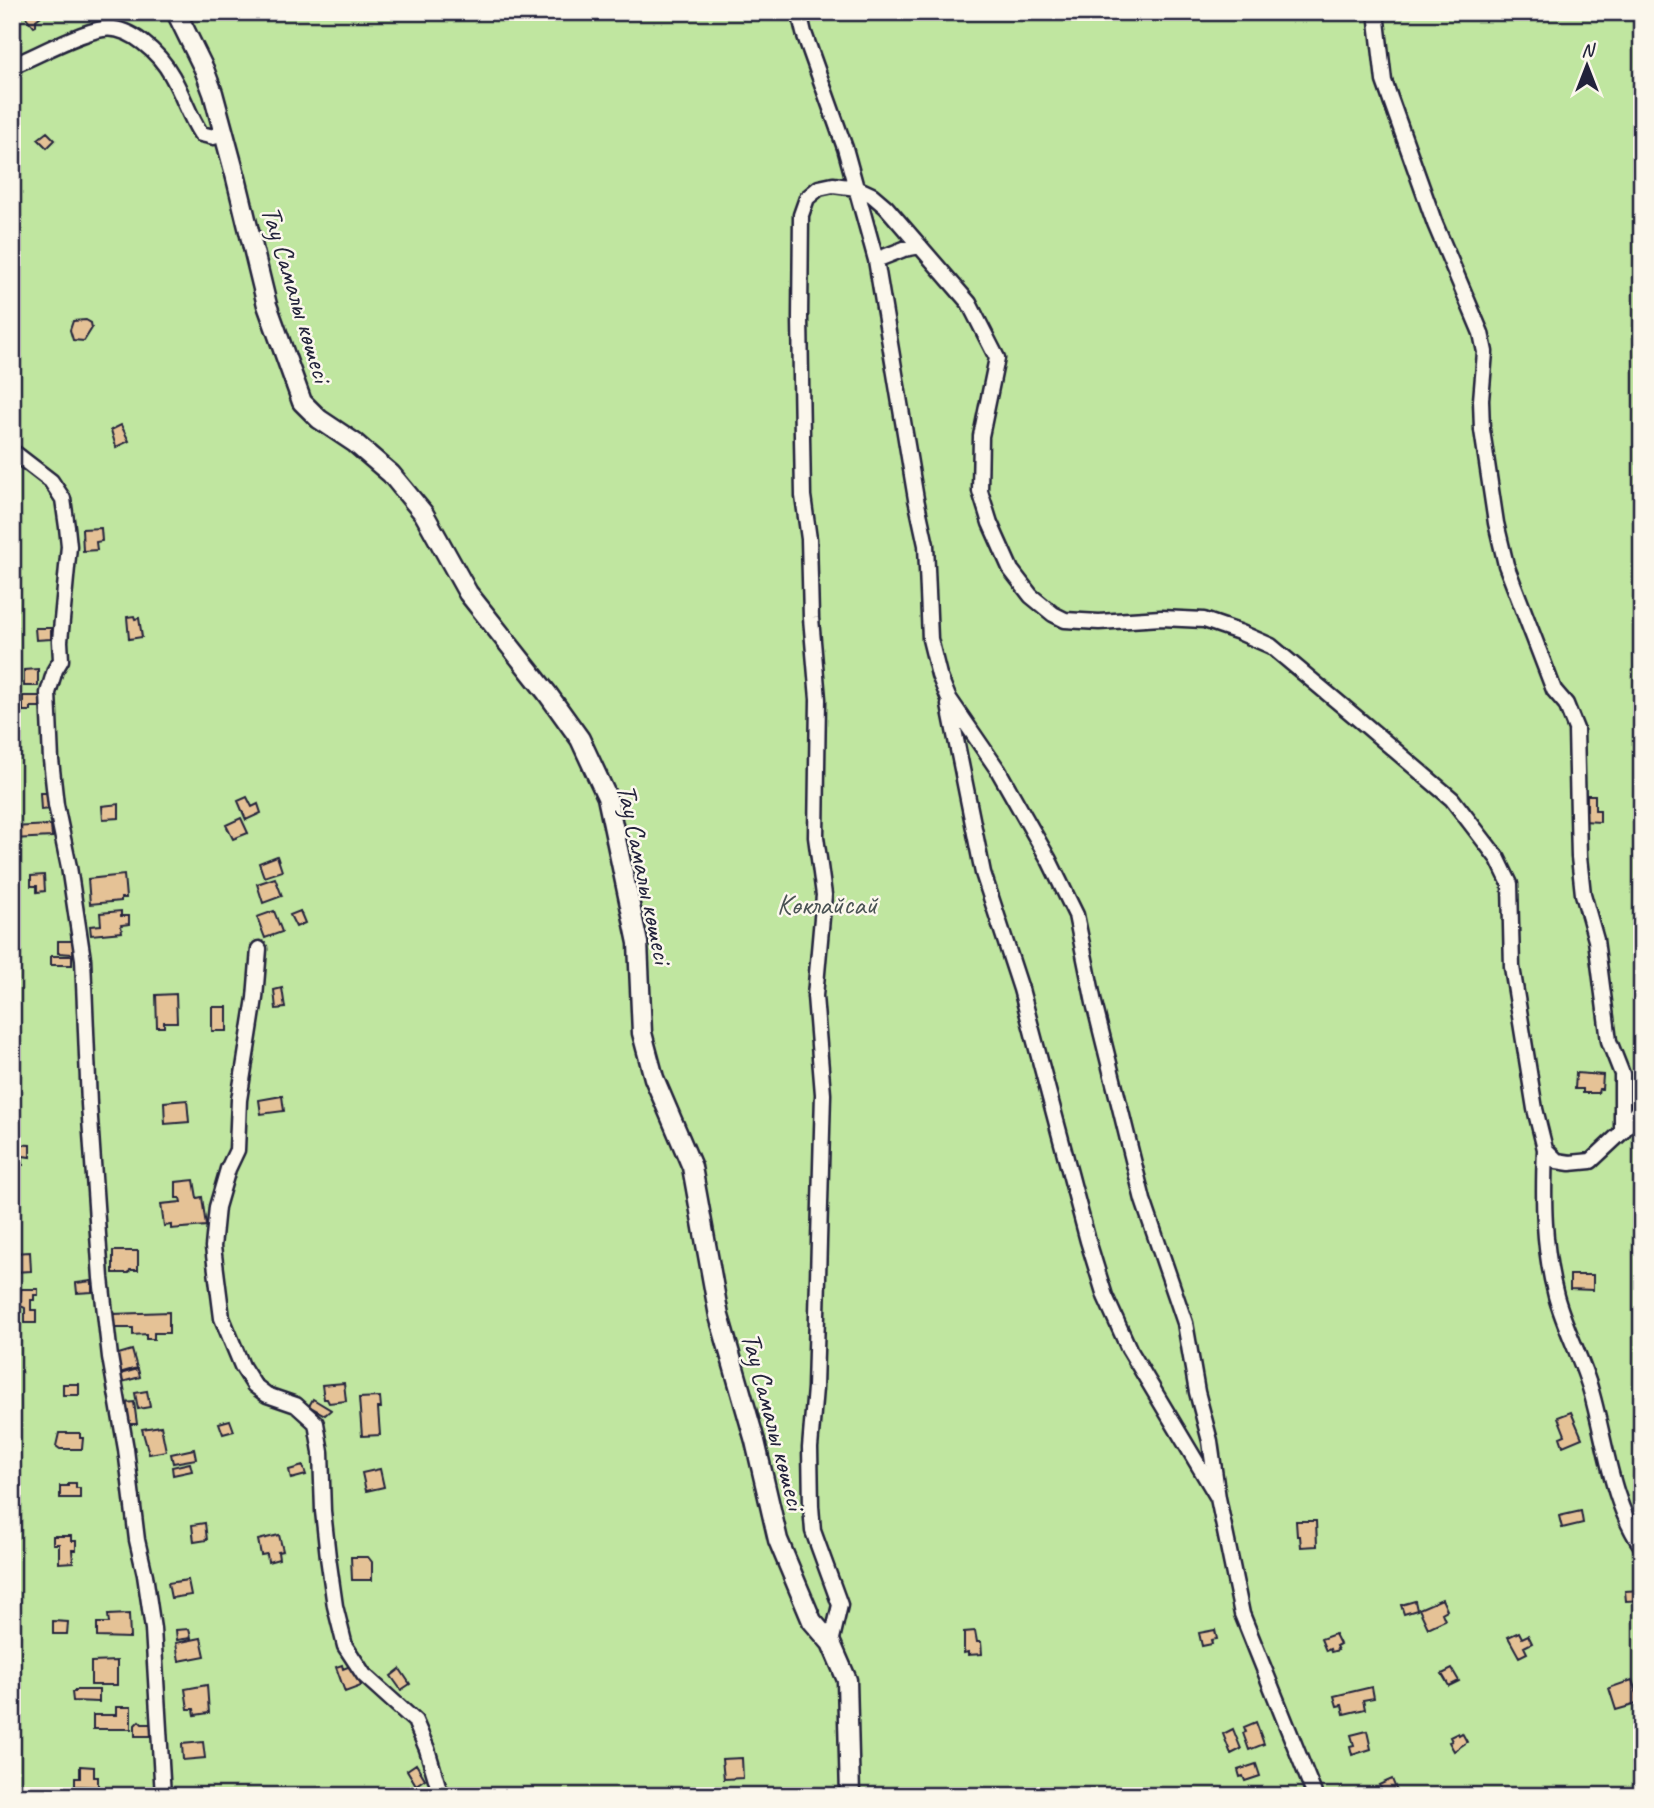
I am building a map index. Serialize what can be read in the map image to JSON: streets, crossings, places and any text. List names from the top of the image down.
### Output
{
  "streets": {
    "street": ["Тау Самалы көшесі"]
  },
  "parks": ["Көклайсай"],
  "north": "top"
}
